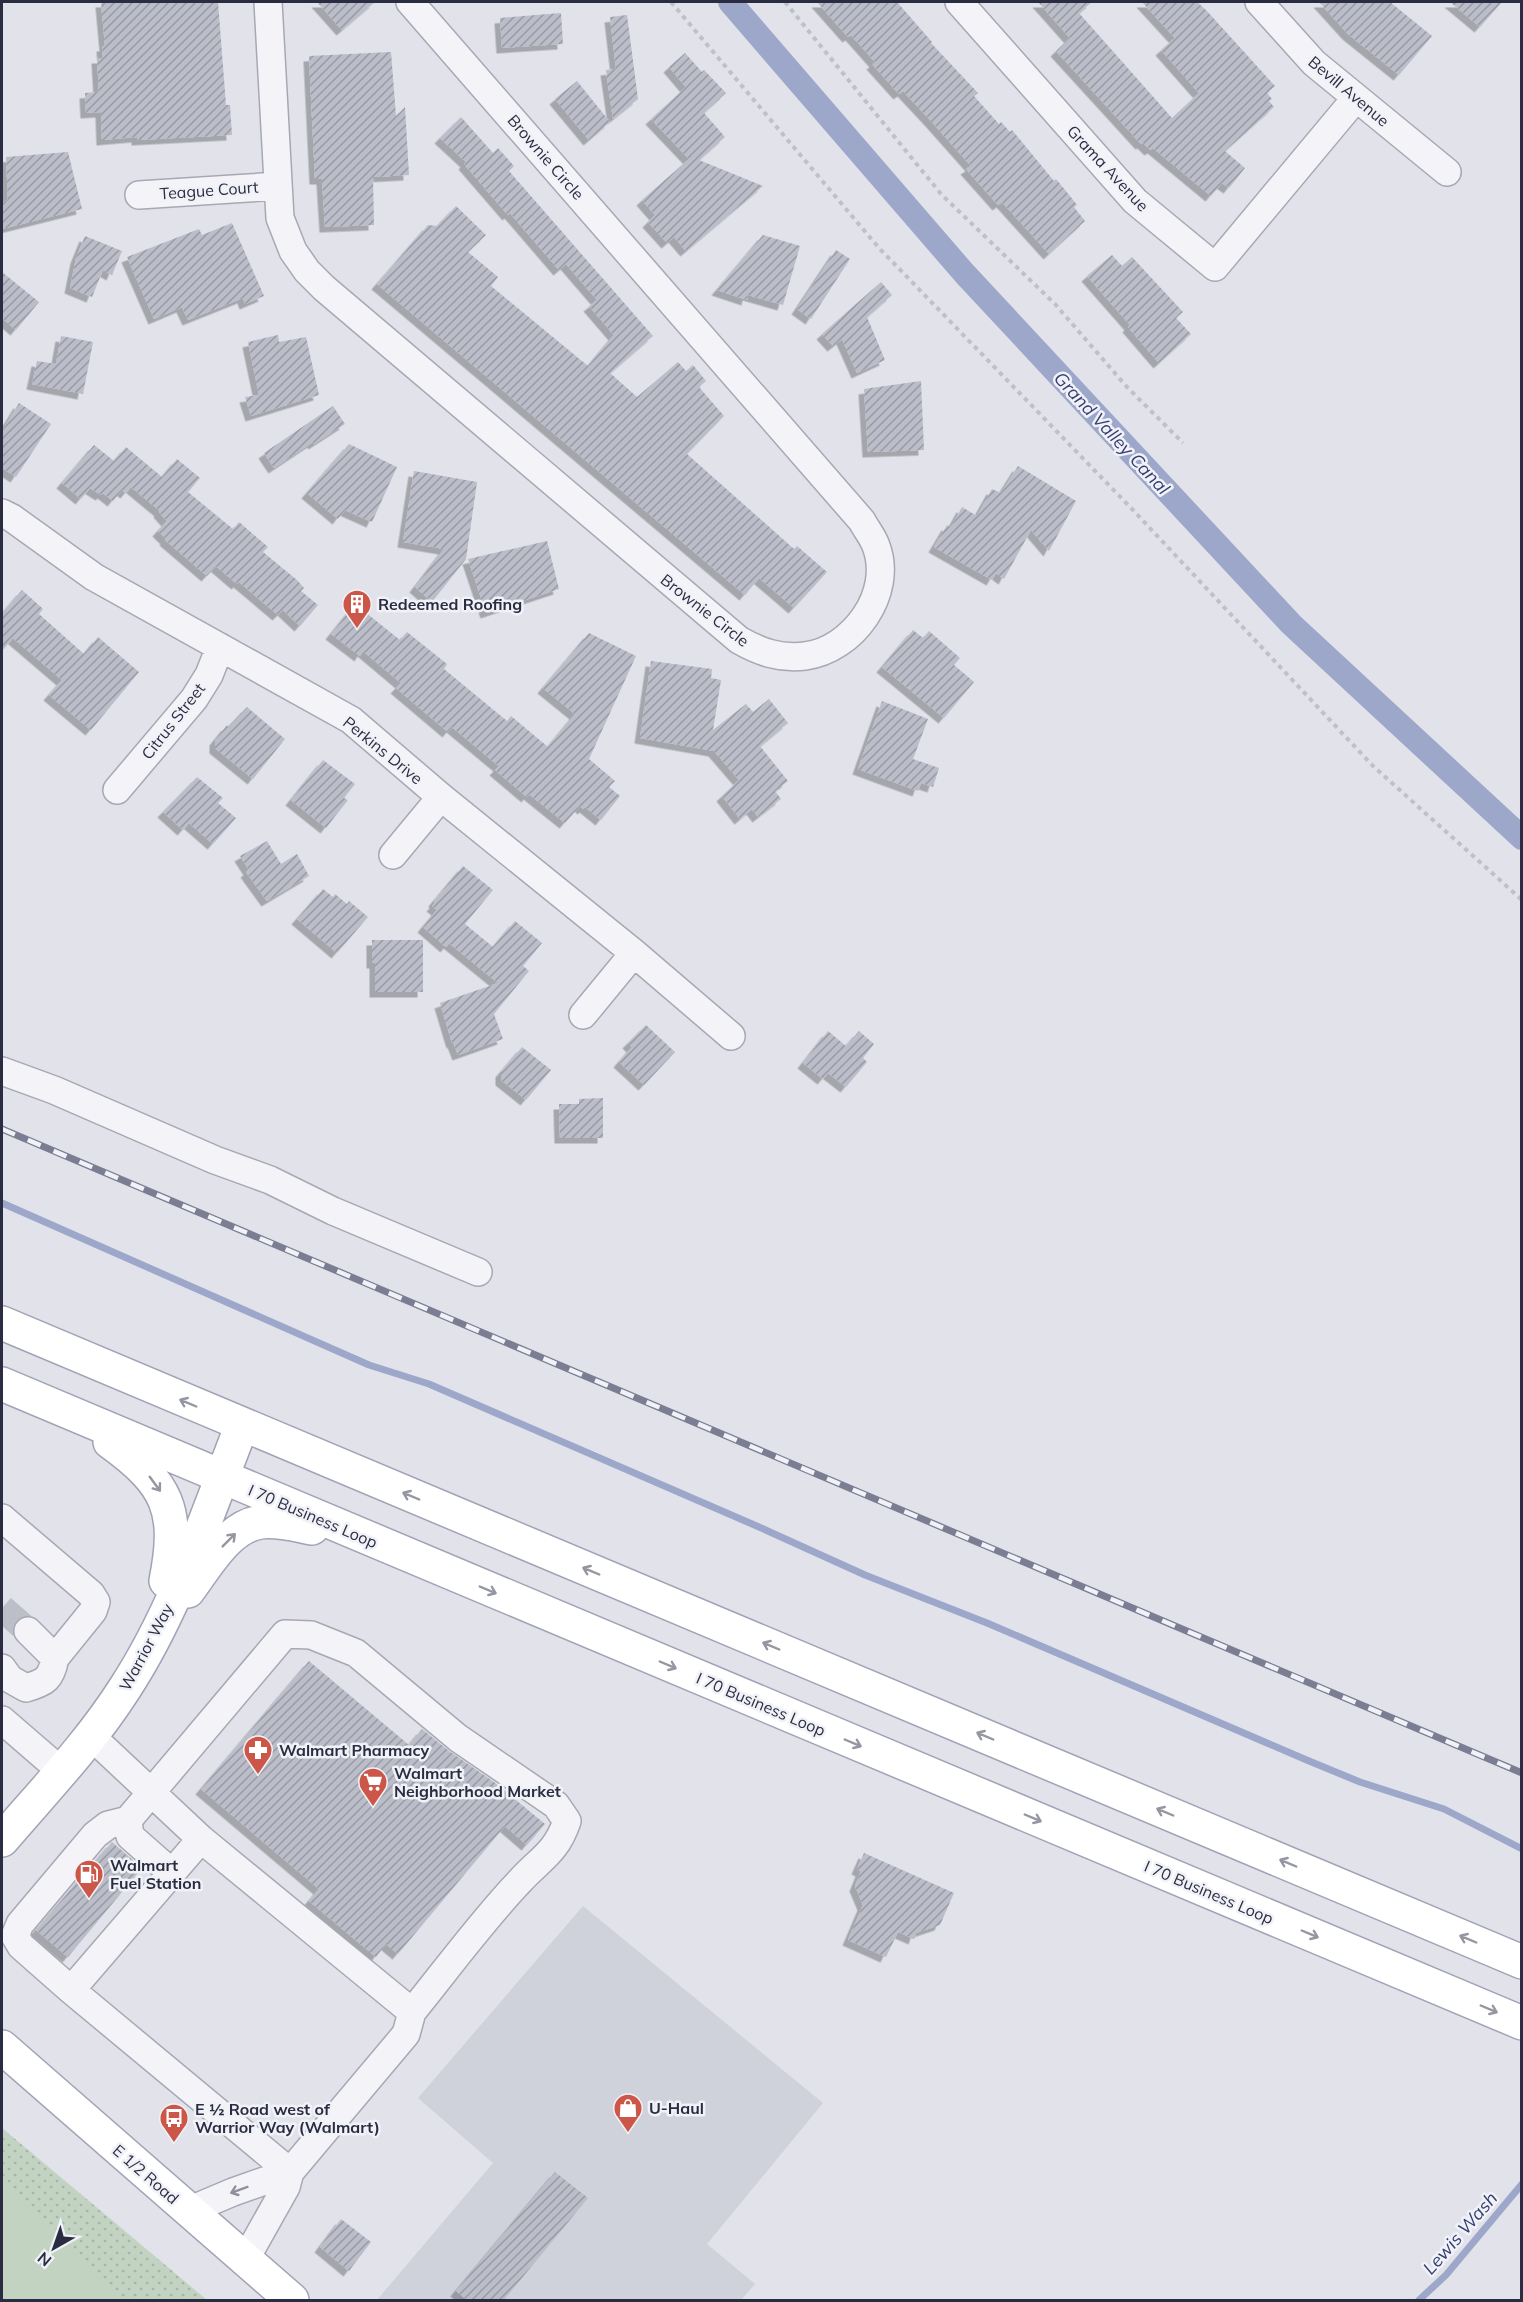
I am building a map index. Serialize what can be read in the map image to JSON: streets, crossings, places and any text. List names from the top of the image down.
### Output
{
  "streets": {
    "main road": ["I 70 Business Loop", "Warrior Way", "E 1/2 Road"],
    "street": [
      "Bevill Avenue",
      "Brownie Circle",
      "Grama Avenue",
      "Teague Court",
      "Citrus Street",
      "Perkins Drive"
    ]
  },
  "crossings": [
    ["Bevill Avenue", "Grama Avenue"],
    ["Brownie Circle", "Teague Court"],
    ["Citrus Street", "Perkins Drive"],
    ["I 70 Business Loop", "Warrior Way"]
  ],
  "water": ["Grand Valley Canal", "Lewis Wash"],
  "places": {
    "building": ["Redeemed Roofing"],
    "pharmacy": ["Walmart Pharmacy"],
    "supermarket": ["Walmart Neighborhood Market"],
    "fuel station": ["Walmart Fuel Station"],
    "shop": ["U-Haul"],
    "bus stop": ["E ½ Road west of Warrior Way (Walmart)"]
  },
  "north": "bottom left"
}
